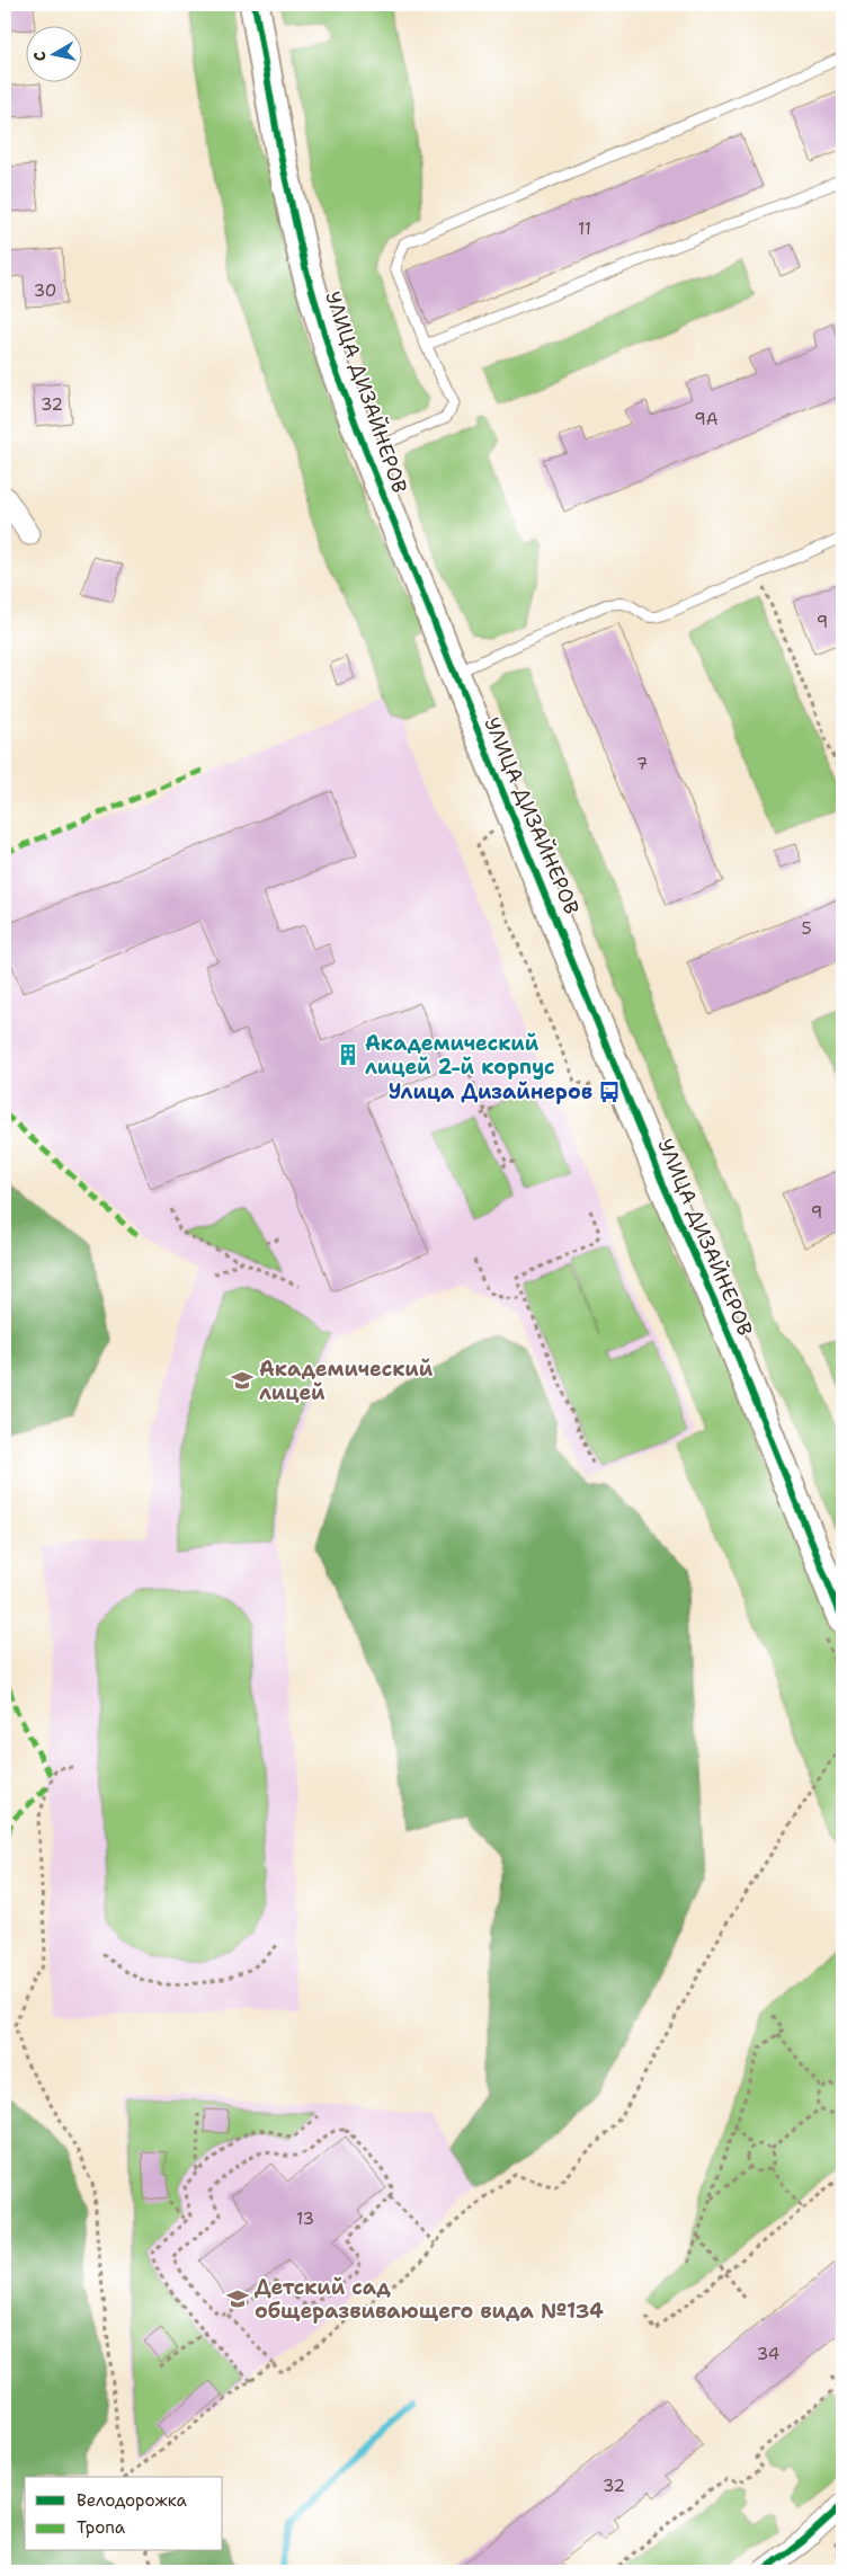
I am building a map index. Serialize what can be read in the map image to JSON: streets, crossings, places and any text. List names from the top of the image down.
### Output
{
  "streets": {
    "street": ["УЛИЦА ДИЗАЙНЕРОВ"]
  },
  "places": {
    "building": ["Академический лицей 2-й корпус"],
    "bus stop": ["Улица Дизайнеров"],
    "school or university": ["Академический лицей", "Детский сад общеразвивающего вида №134"]
  },
  "house_numbers": [
    "11",
    "30",
    "32",
    "9А",
    "9",
    "7",
    "5",
    "9",
    "13",
    "34",
    "32"
  ],
  "legend": ["Велодорожка", "Тропа"],
  "north": "left"
}
